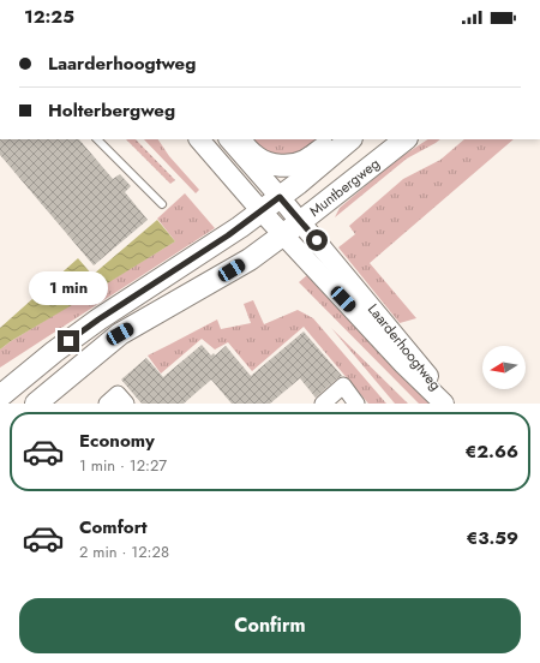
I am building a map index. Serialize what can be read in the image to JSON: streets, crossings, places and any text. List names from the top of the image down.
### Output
{
  "streets": {
    "main road": ["Muntbergweg"],
    "street": ["Laarderhoogtweg"]
  },
  "crossings": [
    ["Muntbergweg", "Laarderhoogtweg"]
  ],
  "north": "left",
  "page": {
    "status": "12:25",
    "banner": ["Laarderhoogtweg", "Holterbergweg"],
    "bubble": "1 min",
    "list": [
      {
        "name": "Economy",
        "note": "1 min · 12:27",
        "value": "€2.66"
      },
      {
        "name": "Comfort",
        "note": "2 min · 12:28",
        "value": "€3.59"
      }
    ],
    "buttons": "Confirm"
  }
}
